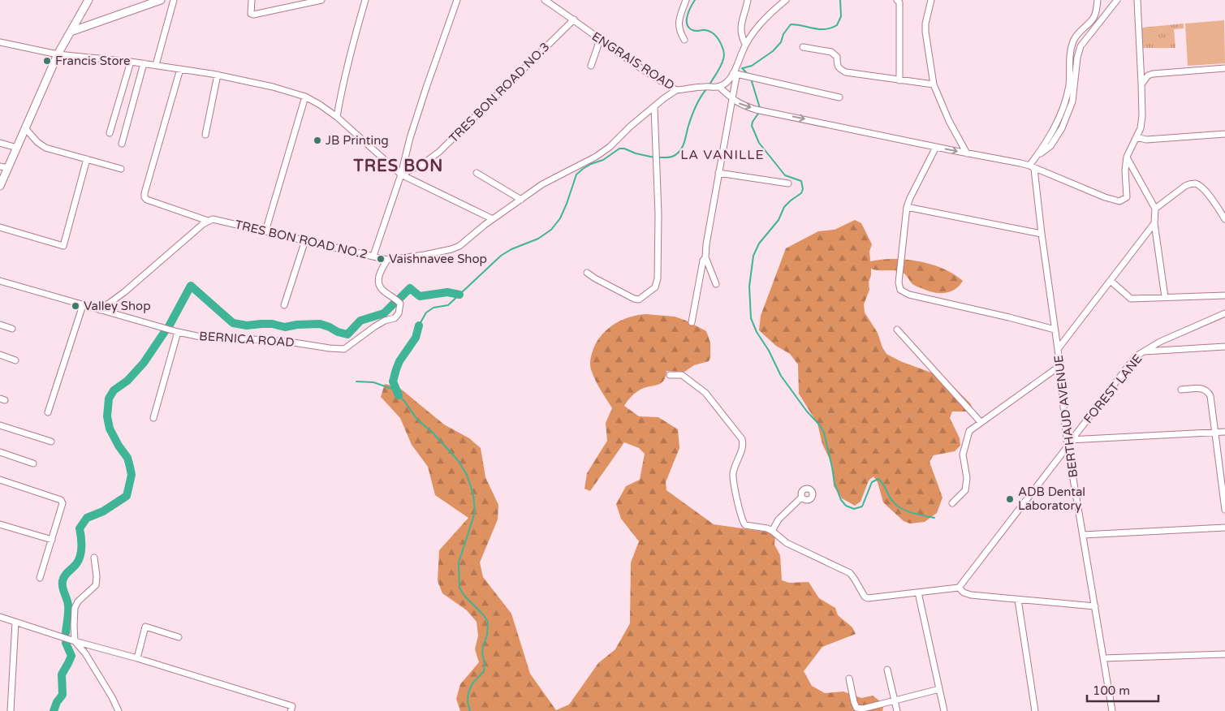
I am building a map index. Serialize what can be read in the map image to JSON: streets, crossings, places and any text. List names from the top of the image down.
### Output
{
  "streets": {
    "street": [
      "ENGRAIS ROAD",
      "TRES BON ROAD NO.3",
      "TRES BON ROAD NO.2",
      "BERNICA ROAD",
      "FOREST LANE",
      "BERTHAUD AVENUE"
    ]
  },
  "crossings": [
    ["ENGRAIS ROAD", "TRES BON ROAD NO.3"],
    ["ENGRAIS ROAD", "TRES BON ROAD NO.2"],
    ["TRES BON ROAD NO.2", "BERNICA ROAD"],
    ["FOREST LANE", "BERTHAUD AVENUE"]
  ],
  "districts": ["LA VANILLE", "TRES BON"],
  "places": [
    "Francis Store",
    "JB Printing",
    "Vaishnavee Shop",
    "Valley Shop",
    "ADB Dental Laboratory"
  ],
  "scale_bar": "100 m"
}
